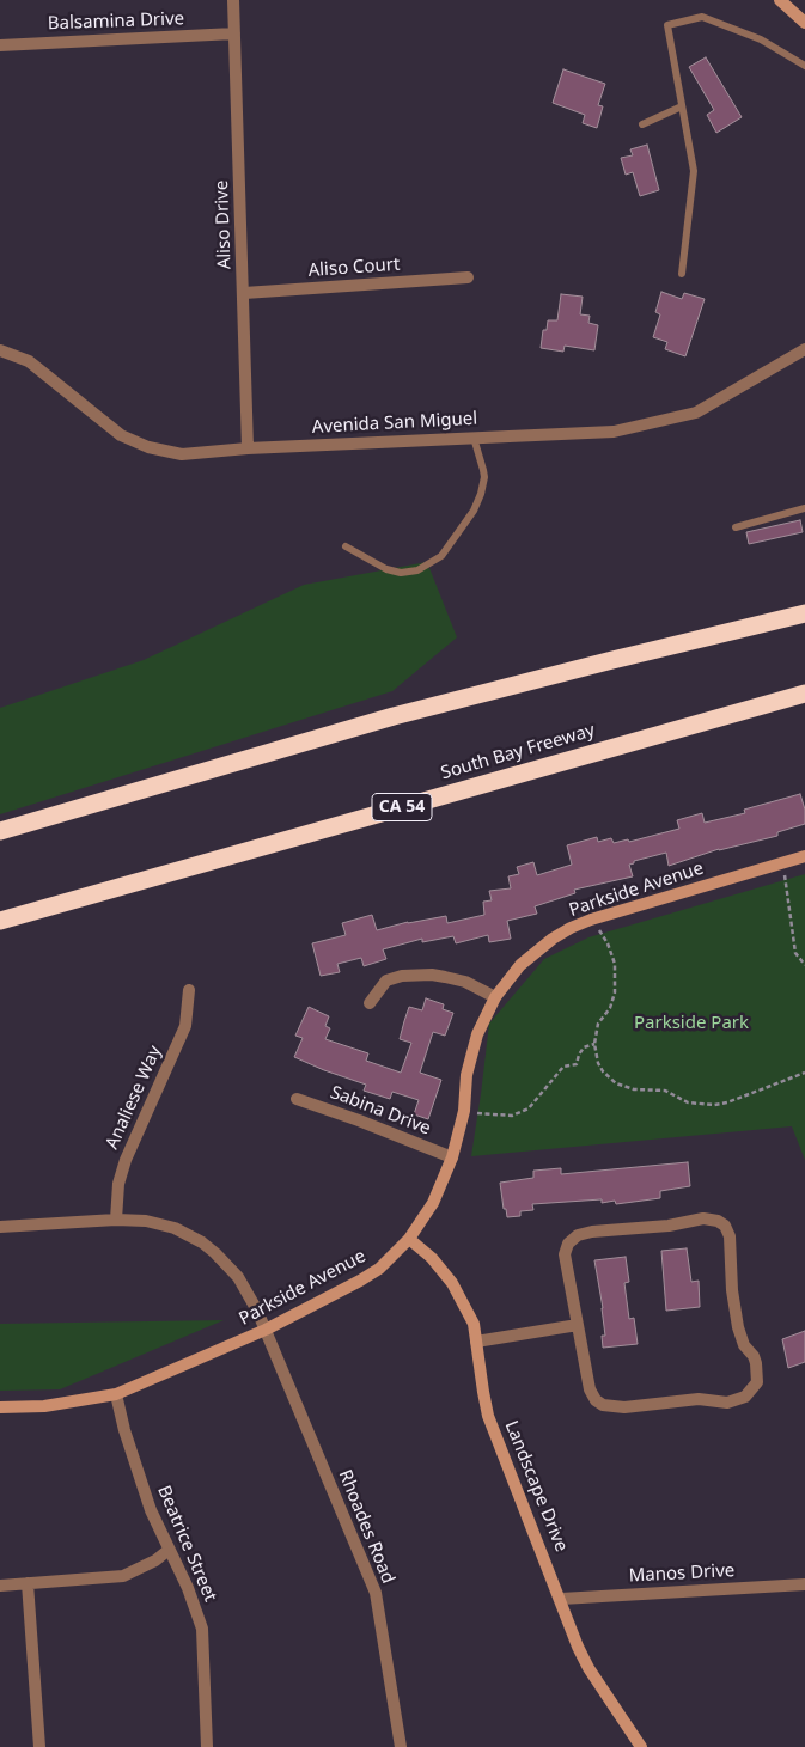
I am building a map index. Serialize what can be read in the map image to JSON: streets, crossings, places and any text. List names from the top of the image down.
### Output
{
  "streets": {
    "highway": ["South Bay Freeway", "CA 54"],
    "main road": ["Parkside Avenue", "Landscape Drive"],
    "street": [
      "Balsamina Drive",
      "Aliso Drive",
      "Aliso Court",
      "Avenida San Miguel",
      "Analiese Way",
      "Sabina Drive",
      "Rhoades Road",
      "Beatrice Street",
      "Manos Drive"
    ]
  },
  "crossings": [
    ["Balsamina Drive", "Aliso Drive"],
    ["Aliso Drive", "Aliso Court"],
    ["Aliso Drive", "Avenida San Miguel"],
    ["Parkside Avenue", "Sabina Drive"],
    ["Parkside Avenue", "Landscape Drive"],
    ["Parkside Avenue", "Rhoades Road"],
    ["Parkside Avenue", "Beatrice Street"],
    ["Analiese Way", "Rhoades Road"],
    ["Landscape Drive", "Manos Drive"]
  ],
  "parks": ["Parkside Park"]
}
